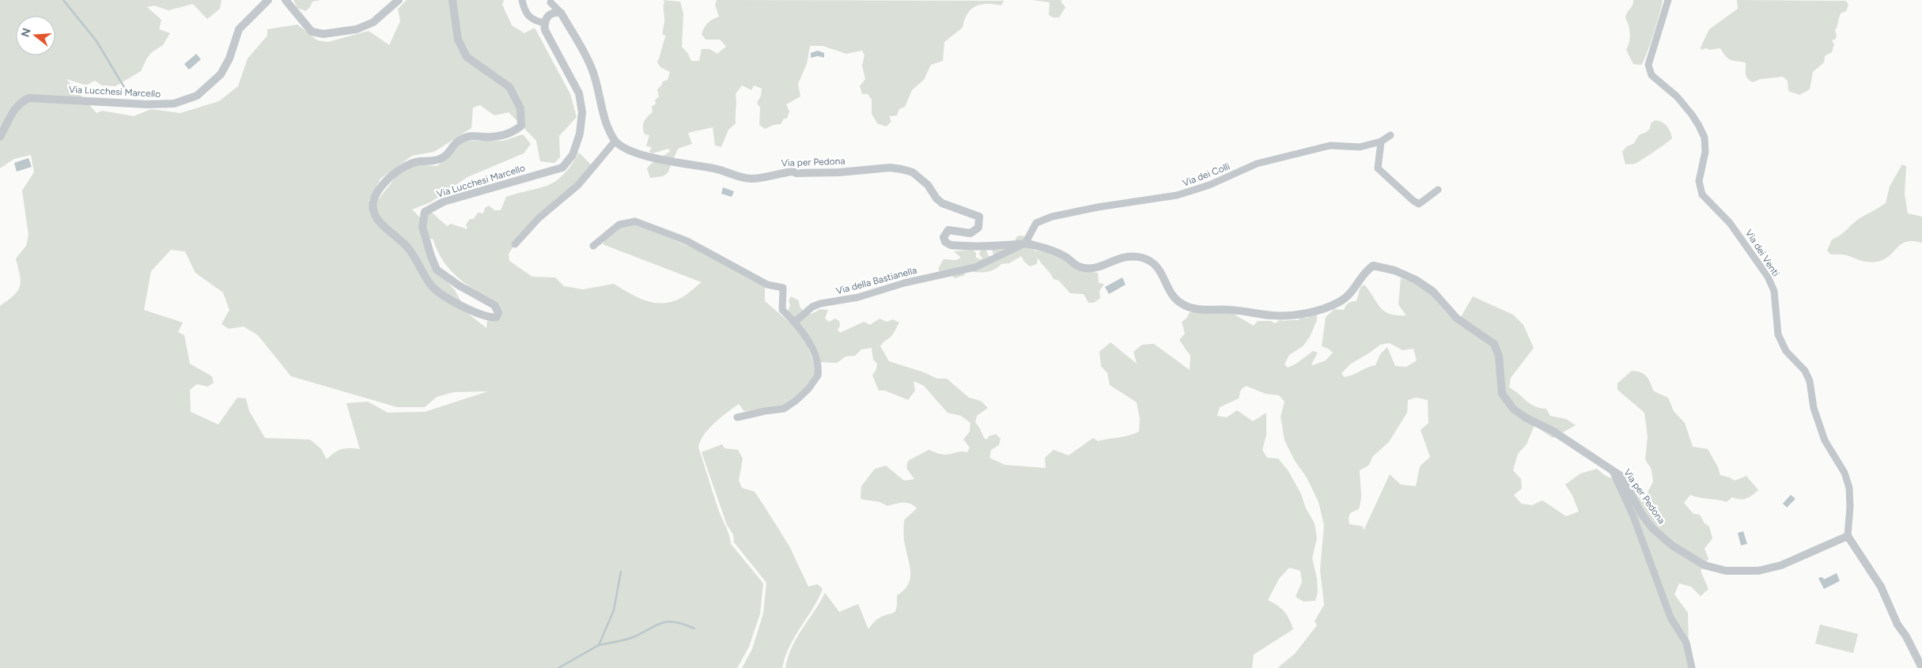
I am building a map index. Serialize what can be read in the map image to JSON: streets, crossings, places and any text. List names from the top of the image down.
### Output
{
  "streets": {
    "street": [
      "Via Lucchesi Marcello",
      "Via per Pedona",
      "Via dei Colli",
      "Via dei Venti",
      "Via della Bastianella"
    ]
  },
  "crossings": [
    ["Via per Pedona", "Via dei Colli"],
    ["Via per Pedona", "Via dei Venti"],
    ["Via per Pedona", "Via della Bastianella"],
    ["Via dei Colli", "Via della Bastianella"]
  ],
  "north": "left"
}
